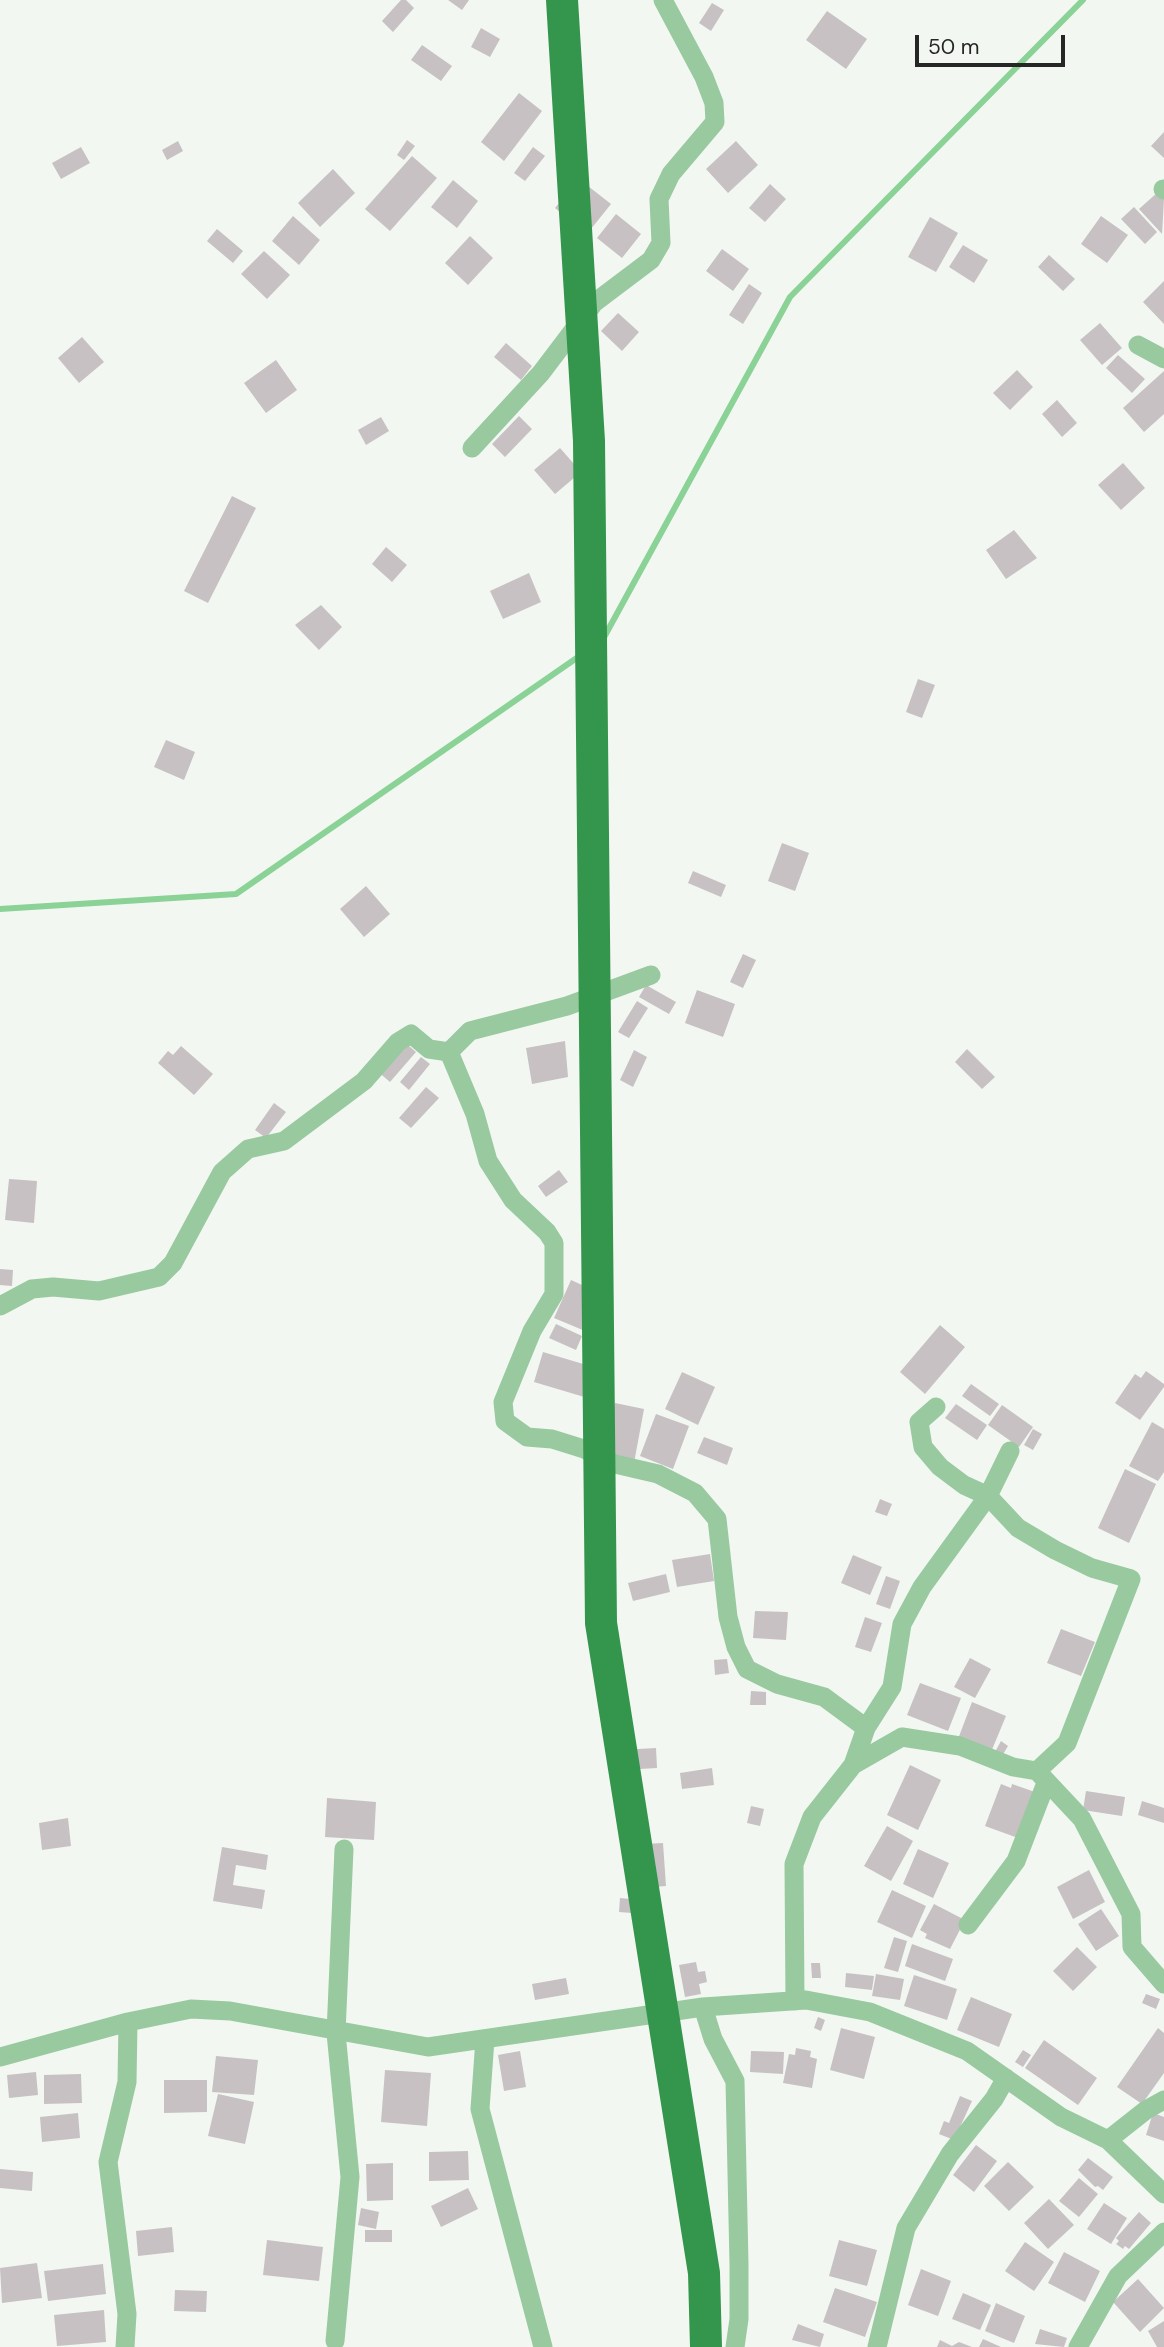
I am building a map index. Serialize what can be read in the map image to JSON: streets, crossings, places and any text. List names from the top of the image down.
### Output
{
  "scale_bar": "50 m"
}
